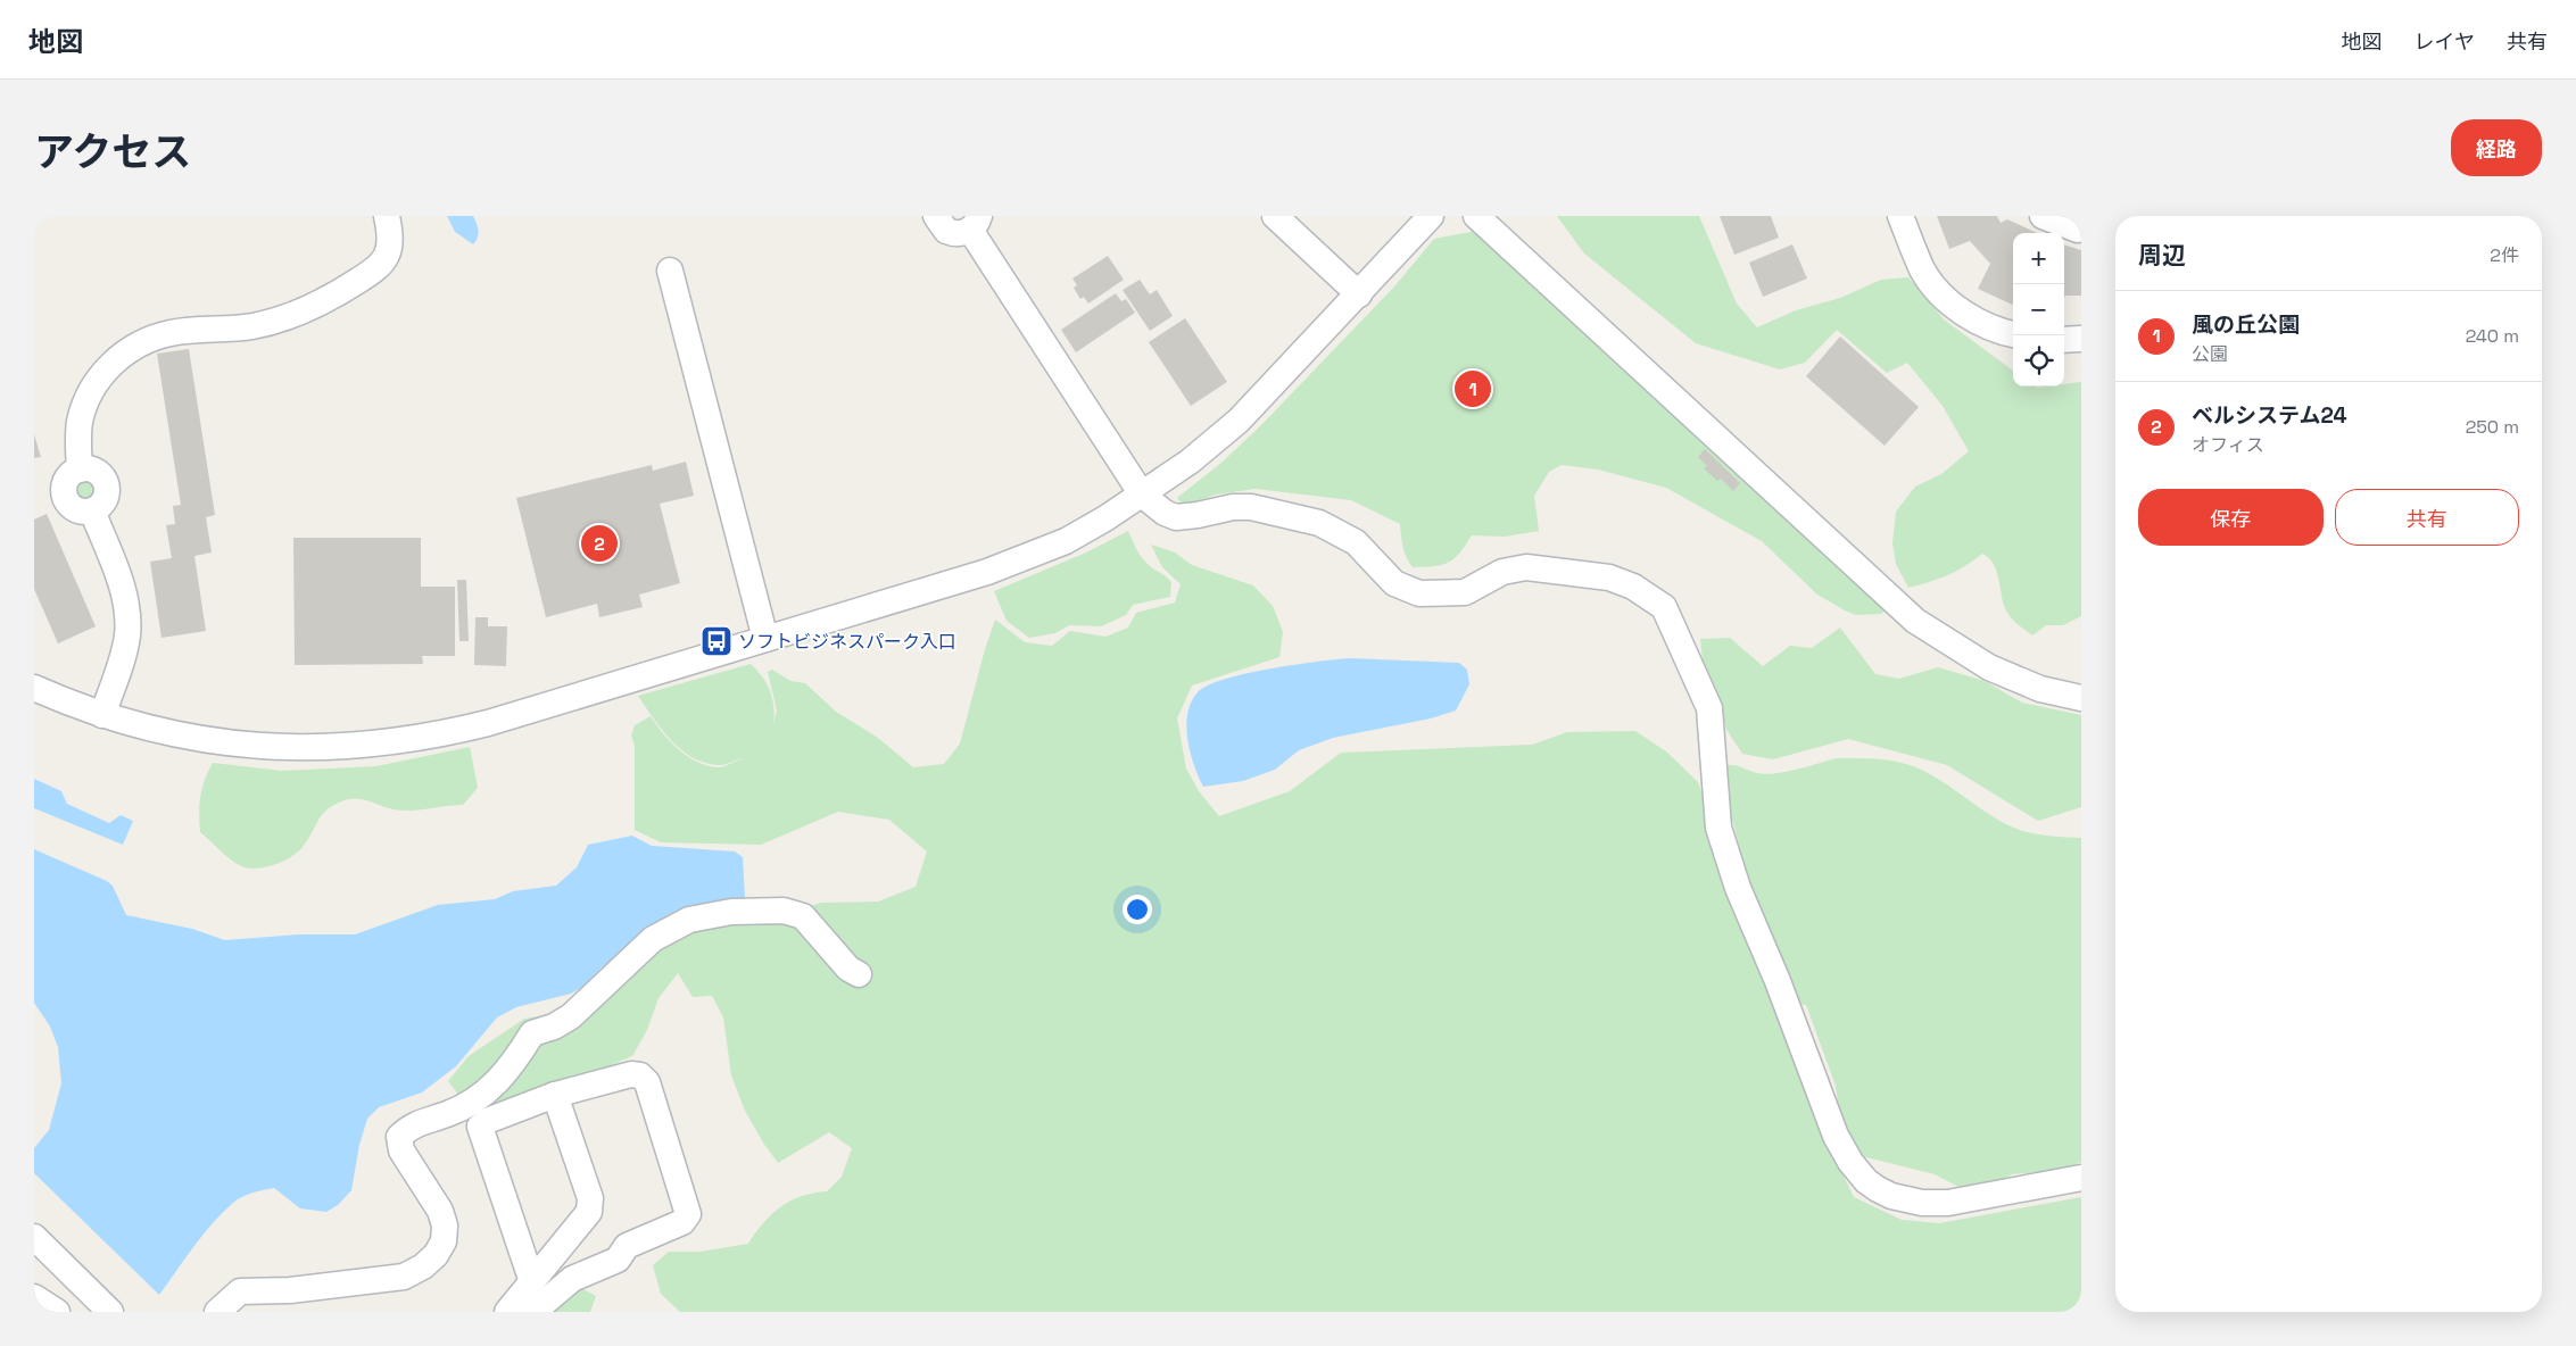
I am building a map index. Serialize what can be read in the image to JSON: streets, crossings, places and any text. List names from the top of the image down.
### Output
{
  "places": {
    "bus stop": ["ソフトビジネスパーク入口"]
  },
  "page": {
    "header": "地図",
    "nav": ["地図", "レイヤ", "共有"],
    "title": "アクセス",
    "buttons": [
      "経路",
      ["保存", "共有"]
    ],
    "heading": ["周辺", "2件"],
    "map_buttons": ["+", "−"],
    "list": [
      {
        "mark": "1",
        "name": "風の丘公園",
        "note": "公園",
        "value": "240 m"
      },
      {
        "mark": "2",
        "name": "ベルシステム24",
        "note": "オフィス",
        "value": "250 m"
      }
    ],
    "pins": ["1", "2"]
  }
}
